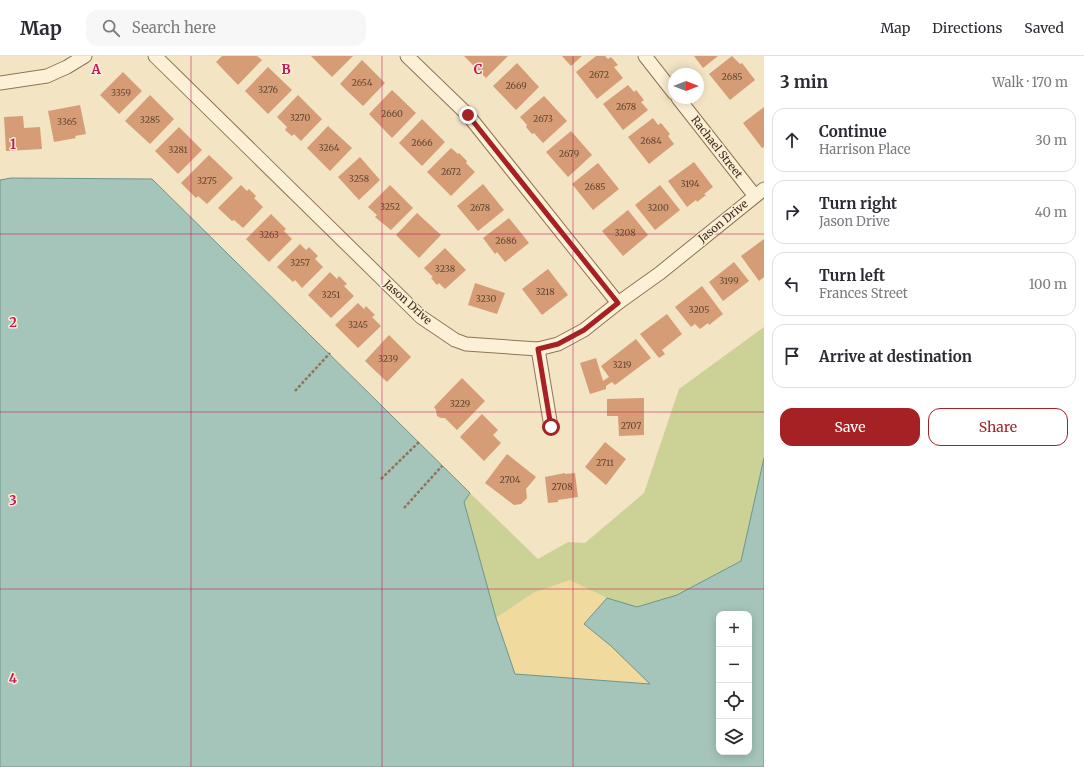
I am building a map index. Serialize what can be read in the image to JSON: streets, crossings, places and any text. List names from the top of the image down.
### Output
{
  "streets": {
    "street": ["Rachael Street", "Jason Drive"]
  },
  "crossings": [
    ["Rachael Street", "Jason Drive"]
  ],
  "house_numbers": [
    "2672",
    "2685",
    "2654",
    "2669",
    "3276",
    "3359",
    "2678",
    "2660",
    "3270",
    "2673",
    "3285",
    "3365",
    "2684",
    "2666",
    "3264",
    "3281",
    "2679",
    "2672",
    "3258",
    "3275",
    "3194",
    "2685",
    "3252",
    "2678",
    "3200",
    "3208",
    "3263",
    "2686",
    "3257",
    "3238",
    "3199",
    "3218",
    "3251",
    "3230",
    "3205",
    "3245",
    "3239",
    "3219",
    "3229",
    "2707",
    "2711",
    "2704",
    "2708"
  ],
  "north": "right",
  "page": {
    "header": "Map",
    "search": "Search here",
    "nav": ["Map", "Directions", "Saved"],
    "heading": ["3 min", "Walk · 170 m"],
    "list": [
      ["Continue", "Harrison Place", "30 m"],
      ["Turn right", "Jason Drive", "40 m"],
      ["Turn left", "Frances Street", "100 m"],
      "Arrive at destination"
    ],
    "buttons": ["Save", "Share"],
    "map_buttons": ["+", "−"]
  },
  "grid": {
    "columns": ["A", "B", "C"],
    "rows": [
      "1",
      "2",
      "3",
      "4"
    ]
  }
}
